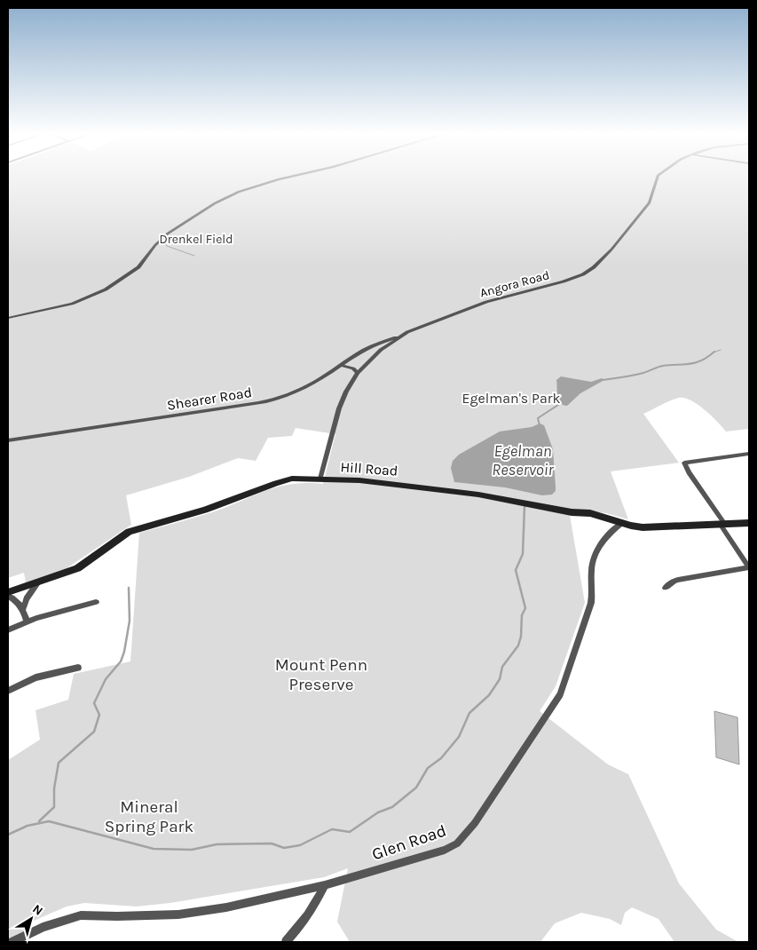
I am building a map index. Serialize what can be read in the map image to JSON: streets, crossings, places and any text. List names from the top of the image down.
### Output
{
  "streets": {
    "street": [
      "Angora Road",
      "Shearer Road",
      "Hill Road",
      "Glen Road"
    ]
  },
  "crossings": [
    ["Angora Road", "Shearer Road"],
    ["Angora Road", "Hill Road"],
    ["Hill Road", "Glen Road"]
  ],
  "water": ["Egelman Reservoir"],
  "parks": [
    "Drenkel Field",
    "Egelman's Park",
    "Mount Penn Preserve",
    "Mineral Spring Park"
  ],
  "north": "top right"
}
